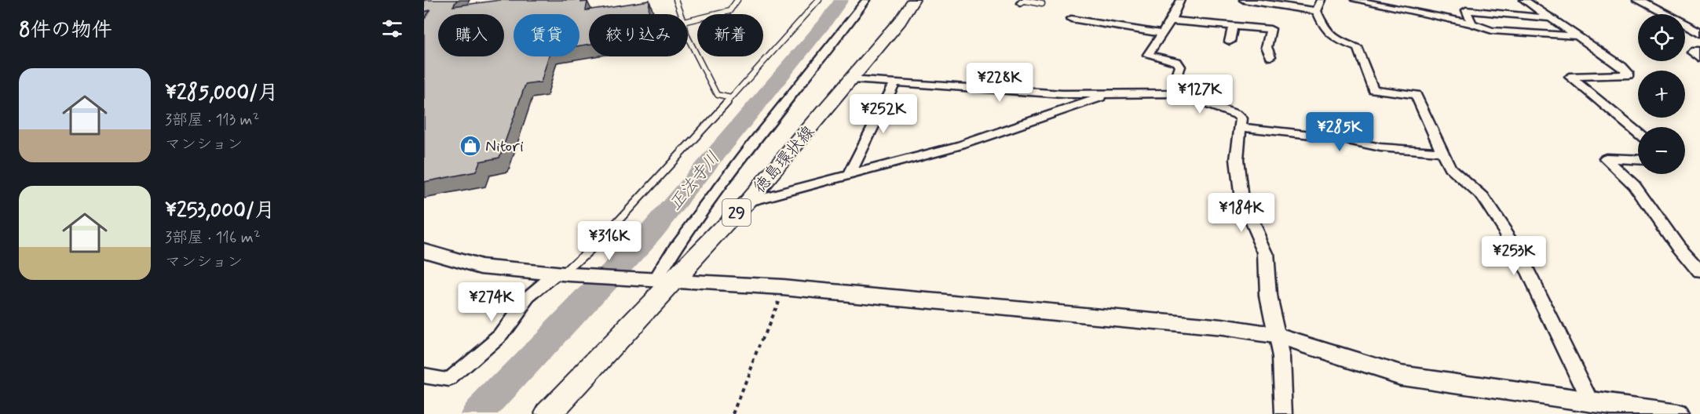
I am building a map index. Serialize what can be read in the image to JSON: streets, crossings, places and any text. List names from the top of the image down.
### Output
{
  "streets": {
    "main road": ["徳島環状線", "29"]
  },
  "water": ["正法寺川"],
  "places": {
    "shop": ["Nitori"]
  },
  "page": {
    "heading": "8件の物件",
    "map_buttons": ["+", "−"],
    "chip": [
      "購入",
      "賃貸",
      "絞り込み",
      "新着"
    ],
    "list": [
      {
        "name": "¥285,000/月",
        "note": "3部屋 · 113 m² · マンション"
      },
      {
        "name": "¥253,000/月",
        "note": "3部屋 · 116 m² · マンション"
      }
    ],
    "price": [
      "¥228K",
      "¥127K",
      "¥252K",
      "¥285K",
      "¥184K",
      "¥316K",
      "¥253K",
      "¥274K"
    ]
  }
}
